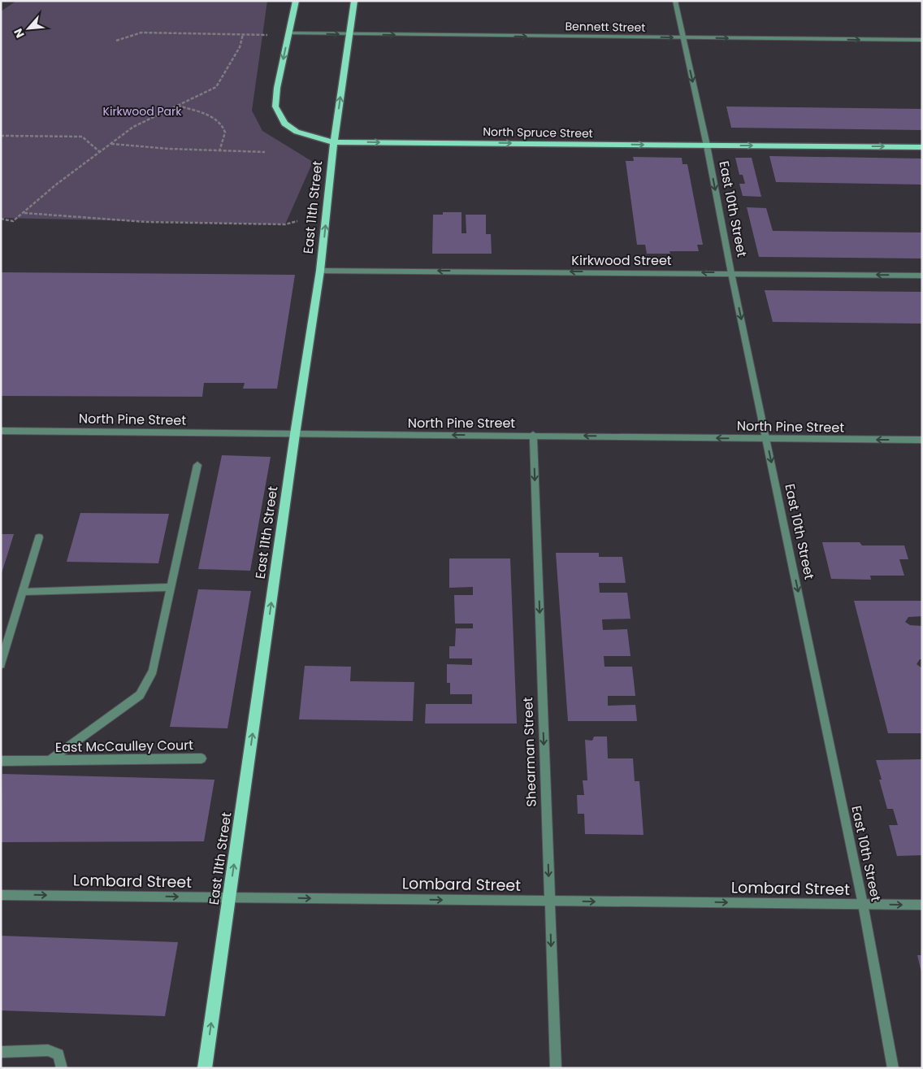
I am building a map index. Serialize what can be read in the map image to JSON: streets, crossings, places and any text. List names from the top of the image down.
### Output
{
  "streets": {
    "main road": ["North Spruce Street", "East 11th Street"],
    "street": [
      "Bennett Street",
      "East 10th Street",
      "Kirkwood Street",
      "North Pine Street",
      "East McCaulley Court",
      "Shearman Street",
      "Lombard Street"
    ]
  },
  "crossings": [
    ["Bennett Street", "North Spruce Street"],
    ["Bennett Street", "East 11th Street"],
    ["Bennett Street", "East 10th Street"],
    ["North Spruce Street", "East 11th Street"],
    ["North Spruce Street", "East 10th Street"],
    ["East 11th Street", "Kirkwood Street"],
    ["East 11th Street", "North Pine Street"],
    ["East 11th Street", "Lombard Street"],
    ["East 10th Street", "Kirkwood Street"],
    ["East 10th Street", "North Pine Street"],
    ["East 10th Street", "Lombard Street"],
    ["North Pine Street", "Shearman Street"],
    ["Shearman Street", "Lombard Street"]
  ],
  "one_way": [
    "Bennett Street",
    "North Spruce Street",
    "East 11th Street",
    "East 10th Street",
    "Kirkwood Street",
    "North Pine Street",
    "Shearman Street",
    "Lombard Street"
  ],
  "parks": ["Kirkwood Park"],
  "north": "bottom left"
}
